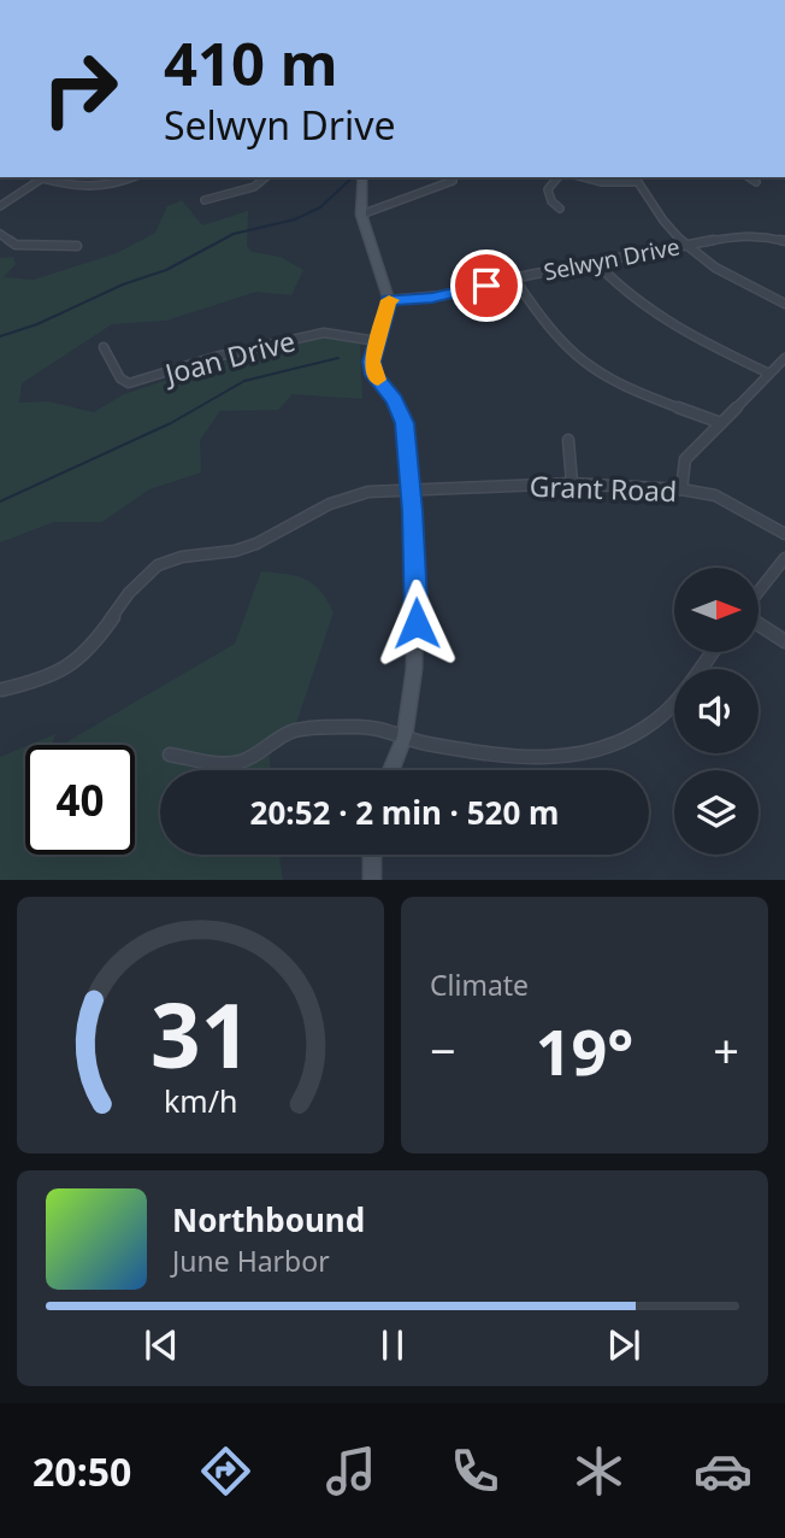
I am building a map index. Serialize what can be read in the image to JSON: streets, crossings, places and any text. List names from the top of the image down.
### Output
{
  "streets": {
    "street": ["Selwyn Drive", "Joan Drive", "Grant Road"]
  },
  "north": "right",
  "page": {
    "turn": ["410 m", "Selwyn Drive"],
    "limit": "40",
    "trip": "20:52 · 2 min · 520 m",
    "tile": "Climate",
    "heat": ["−", "19°", "+"],
    "song": ["Northbound", "June Harbor"],
    "tabs": "20:50",
    "gauge": ["31", "km/h"]
  }
}
